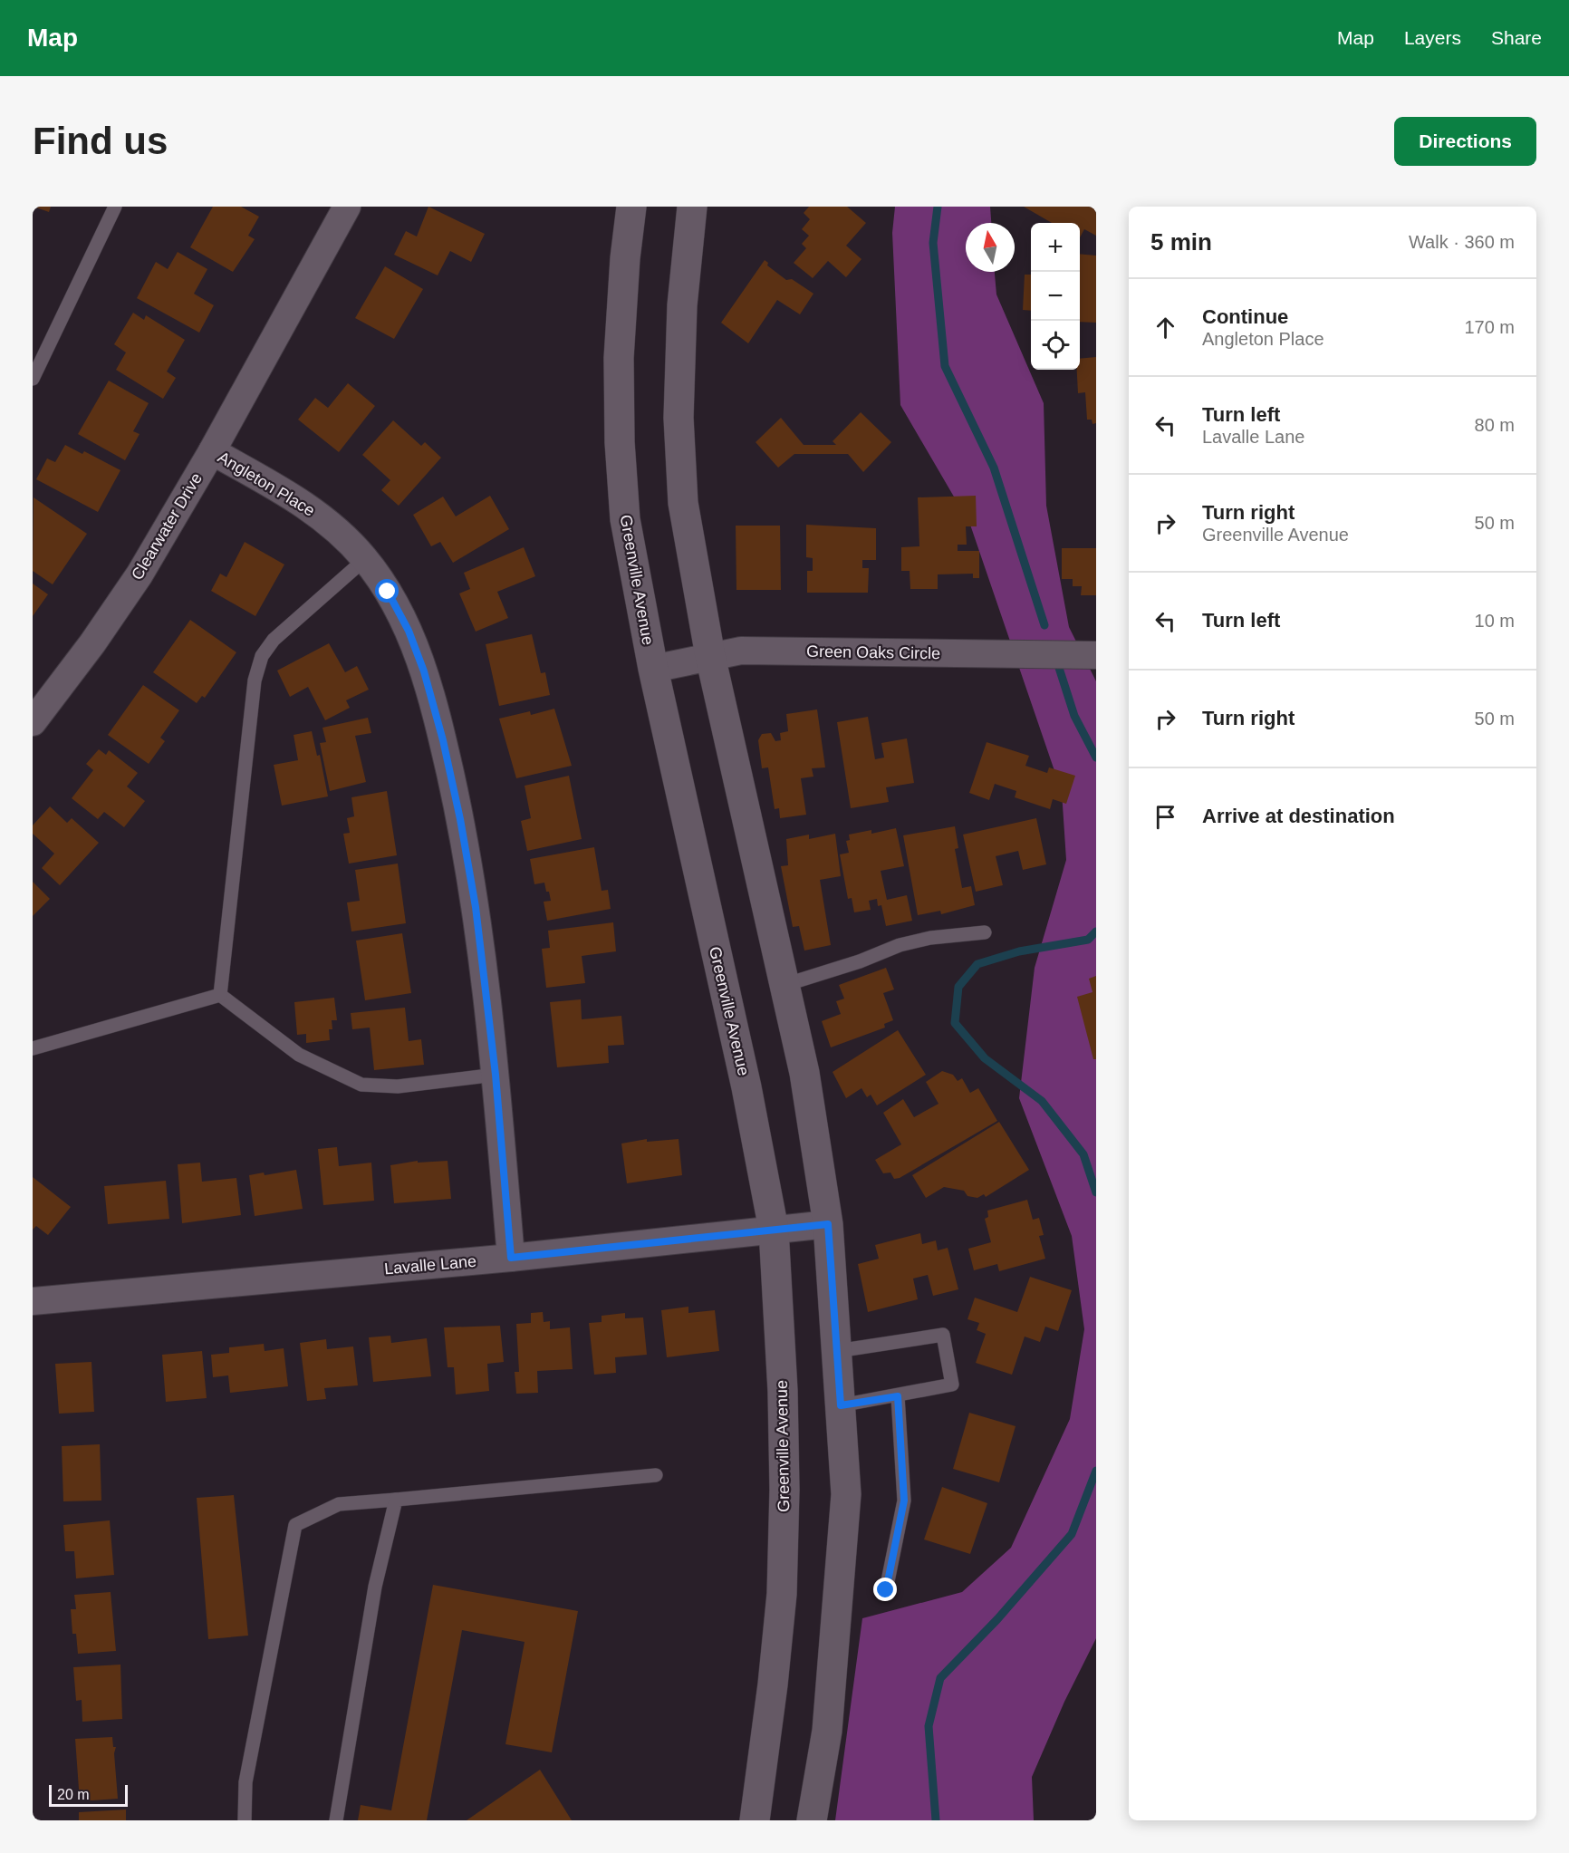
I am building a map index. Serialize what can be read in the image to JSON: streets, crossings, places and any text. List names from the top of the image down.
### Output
{
  "streets": {
    "main road": ["Greenville Avenue"],
    "street": [
      "Angleton Place",
      "Clearwater Drive",
      "Green Oaks Circle",
      "Lavalle Lane"
    ]
  },
  "crossings": [
    ["Angleton Place", "Clearwater Drive"],
    ["Angleton Place", "Lavalle Lane"],
    ["Greenville Avenue", "Green Oaks Circle"],
    ["Greenville Avenue", "Lavalle Lane"]
  ],
  "scale_bar": "20 m",
  "north": "top",
  "page": {
    "header": "Map",
    "nav": ["Map", "Layers", "Share"],
    "buttons": "Directions",
    "title": "Find us",
    "heading": ["5 min", "Walk · 360 m"],
    "map_buttons": ["+", "−"],
    "list": [
      ["Continue", "Angleton Place", "170 m"],
      ["Turn left", "Lavalle Lane", "80 m"],
      ["Turn right", "Greenville Avenue", "50 m"],
      ["Turn left", "10 m"],
      ["Turn right", "50 m"],
      "Arrive at destination"
    ],
    "scale": "20 m"
  }
}
